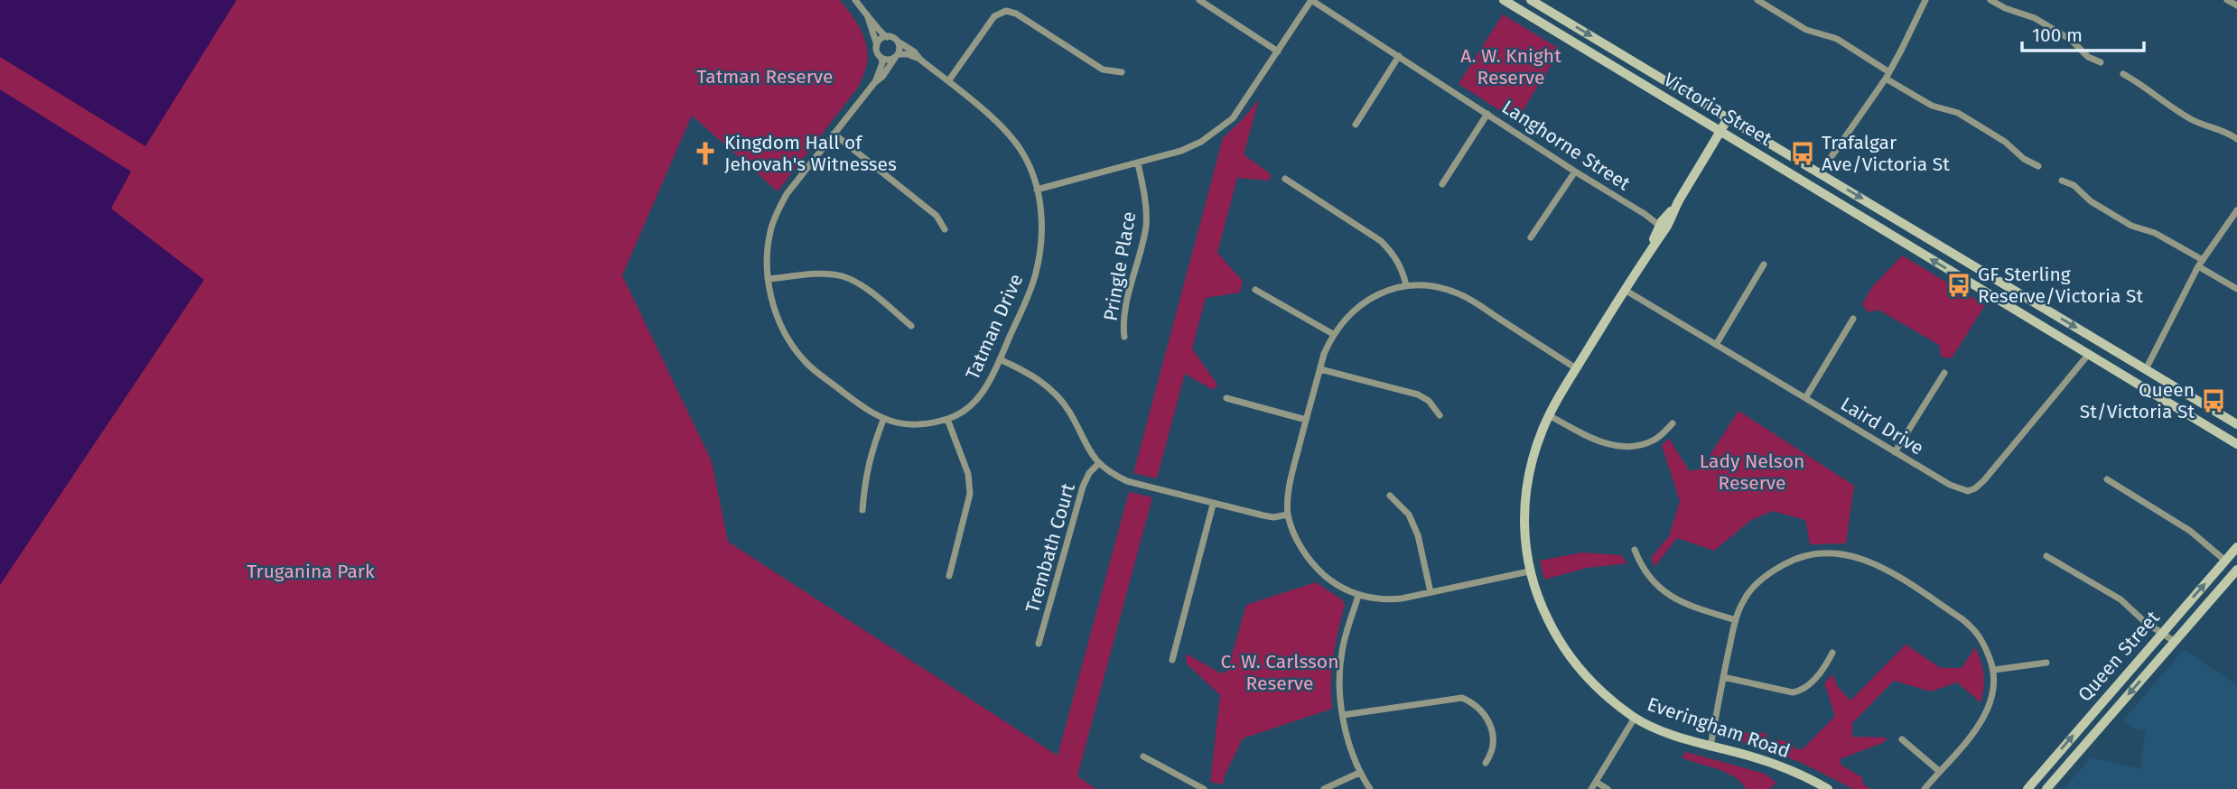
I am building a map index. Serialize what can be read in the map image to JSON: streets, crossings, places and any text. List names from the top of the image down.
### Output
{
  "streets": {
    "street": [
      "Victoria Street",
      "Langhorne Street",
      "Pringle Place",
      "Tatman Drive",
      "Laird Drive",
      "Trembath Court",
      "Queen Street",
      "Everingham Road"
    ]
  },
  "crossings": [
    ["Victoria Street", "Laird Drive"],
    ["Victoria Street", "Everingham Road"],
    ["Langhorne Street", "Everingham Road"],
    ["Laird Drive", "Everingham Road"]
  ],
  "parks": [
    "A. W. Knight Reserve",
    "Tatman Reserve",
    "Lady Nelson Reserve",
    "Truganina Park",
    "C. W. Carlsson Reserve"
  ],
  "places": {
    "church": ["Kingdom Hall of Jehovah's Witnesses"],
    "bus stop": ["Trafalgar Ave/Victoria St", "GF Sterling Reserve/Victoria St", "Queen St/Victoria St"]
  },
  "scale_bar": "100 m"
}
